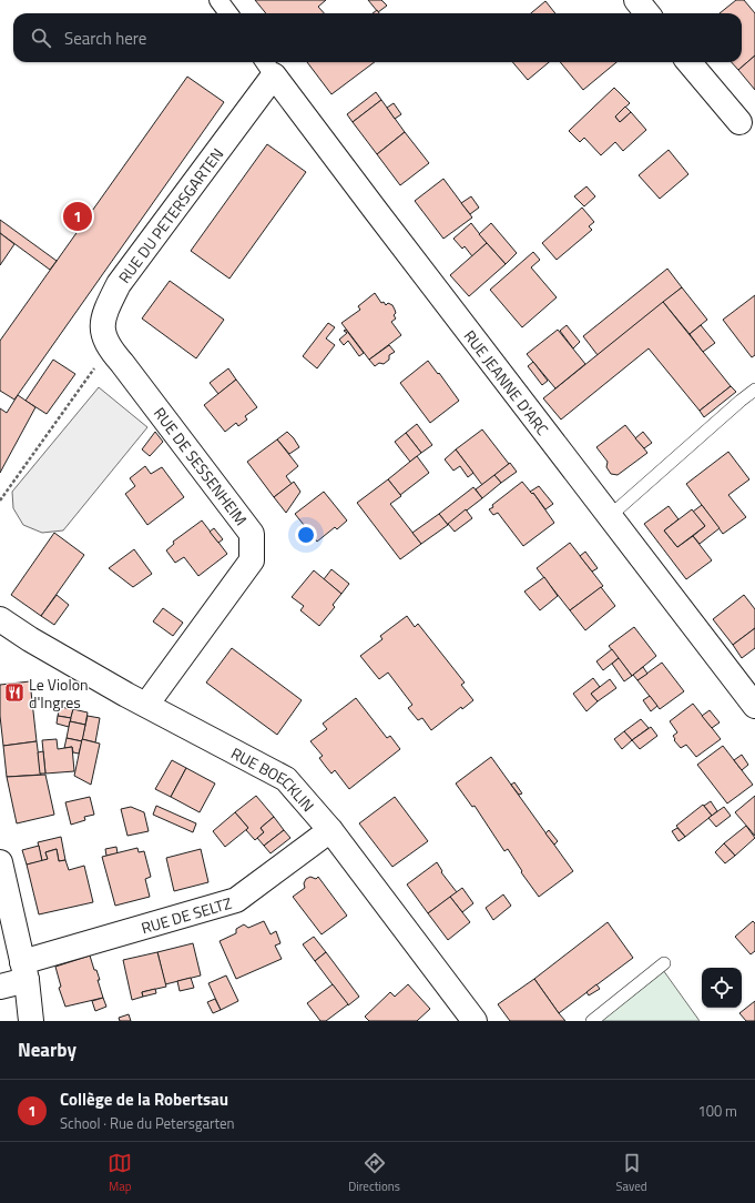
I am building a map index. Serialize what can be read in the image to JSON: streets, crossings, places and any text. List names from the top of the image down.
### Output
{
  "streets": {
    "street": [
      "RUE DU PETERSGARTEN",
      "RUE JEANNE D'ARC",
      "RUE DE SESSENHEIM",
      "RUE BOECKLIN",
      "RUE DE SELTZ"
    ]
  },
  "crossings": [
    ["RUE DU PETERSGARTEN", "RUE JEANNE D'ARC"],
    ["RUE DU PETERSGARTEN", "RUE DE SESSENHEIM"],
    ["RUE DE SESSENHEIM", "RUE BOECKLIN"],
    ["RUE BOECKLIN", "RUE DE SELTZ"]
  ],
  "places": {
    "restaurant": ["Le Violon d'Ingres"]
  },
  "page": {
    "search": "Search here",
    "pins": "1",
    "heading": "Nearby",
    "list": [
      {
        "mark": "1",
        "name": "Collège de la Robertsau",
        "note": "School · Rue du Petersgarten",
        "value": "100 m"
      }
    ],
    "nav": ["Map", "Directions", "Saved"]
  }
}
